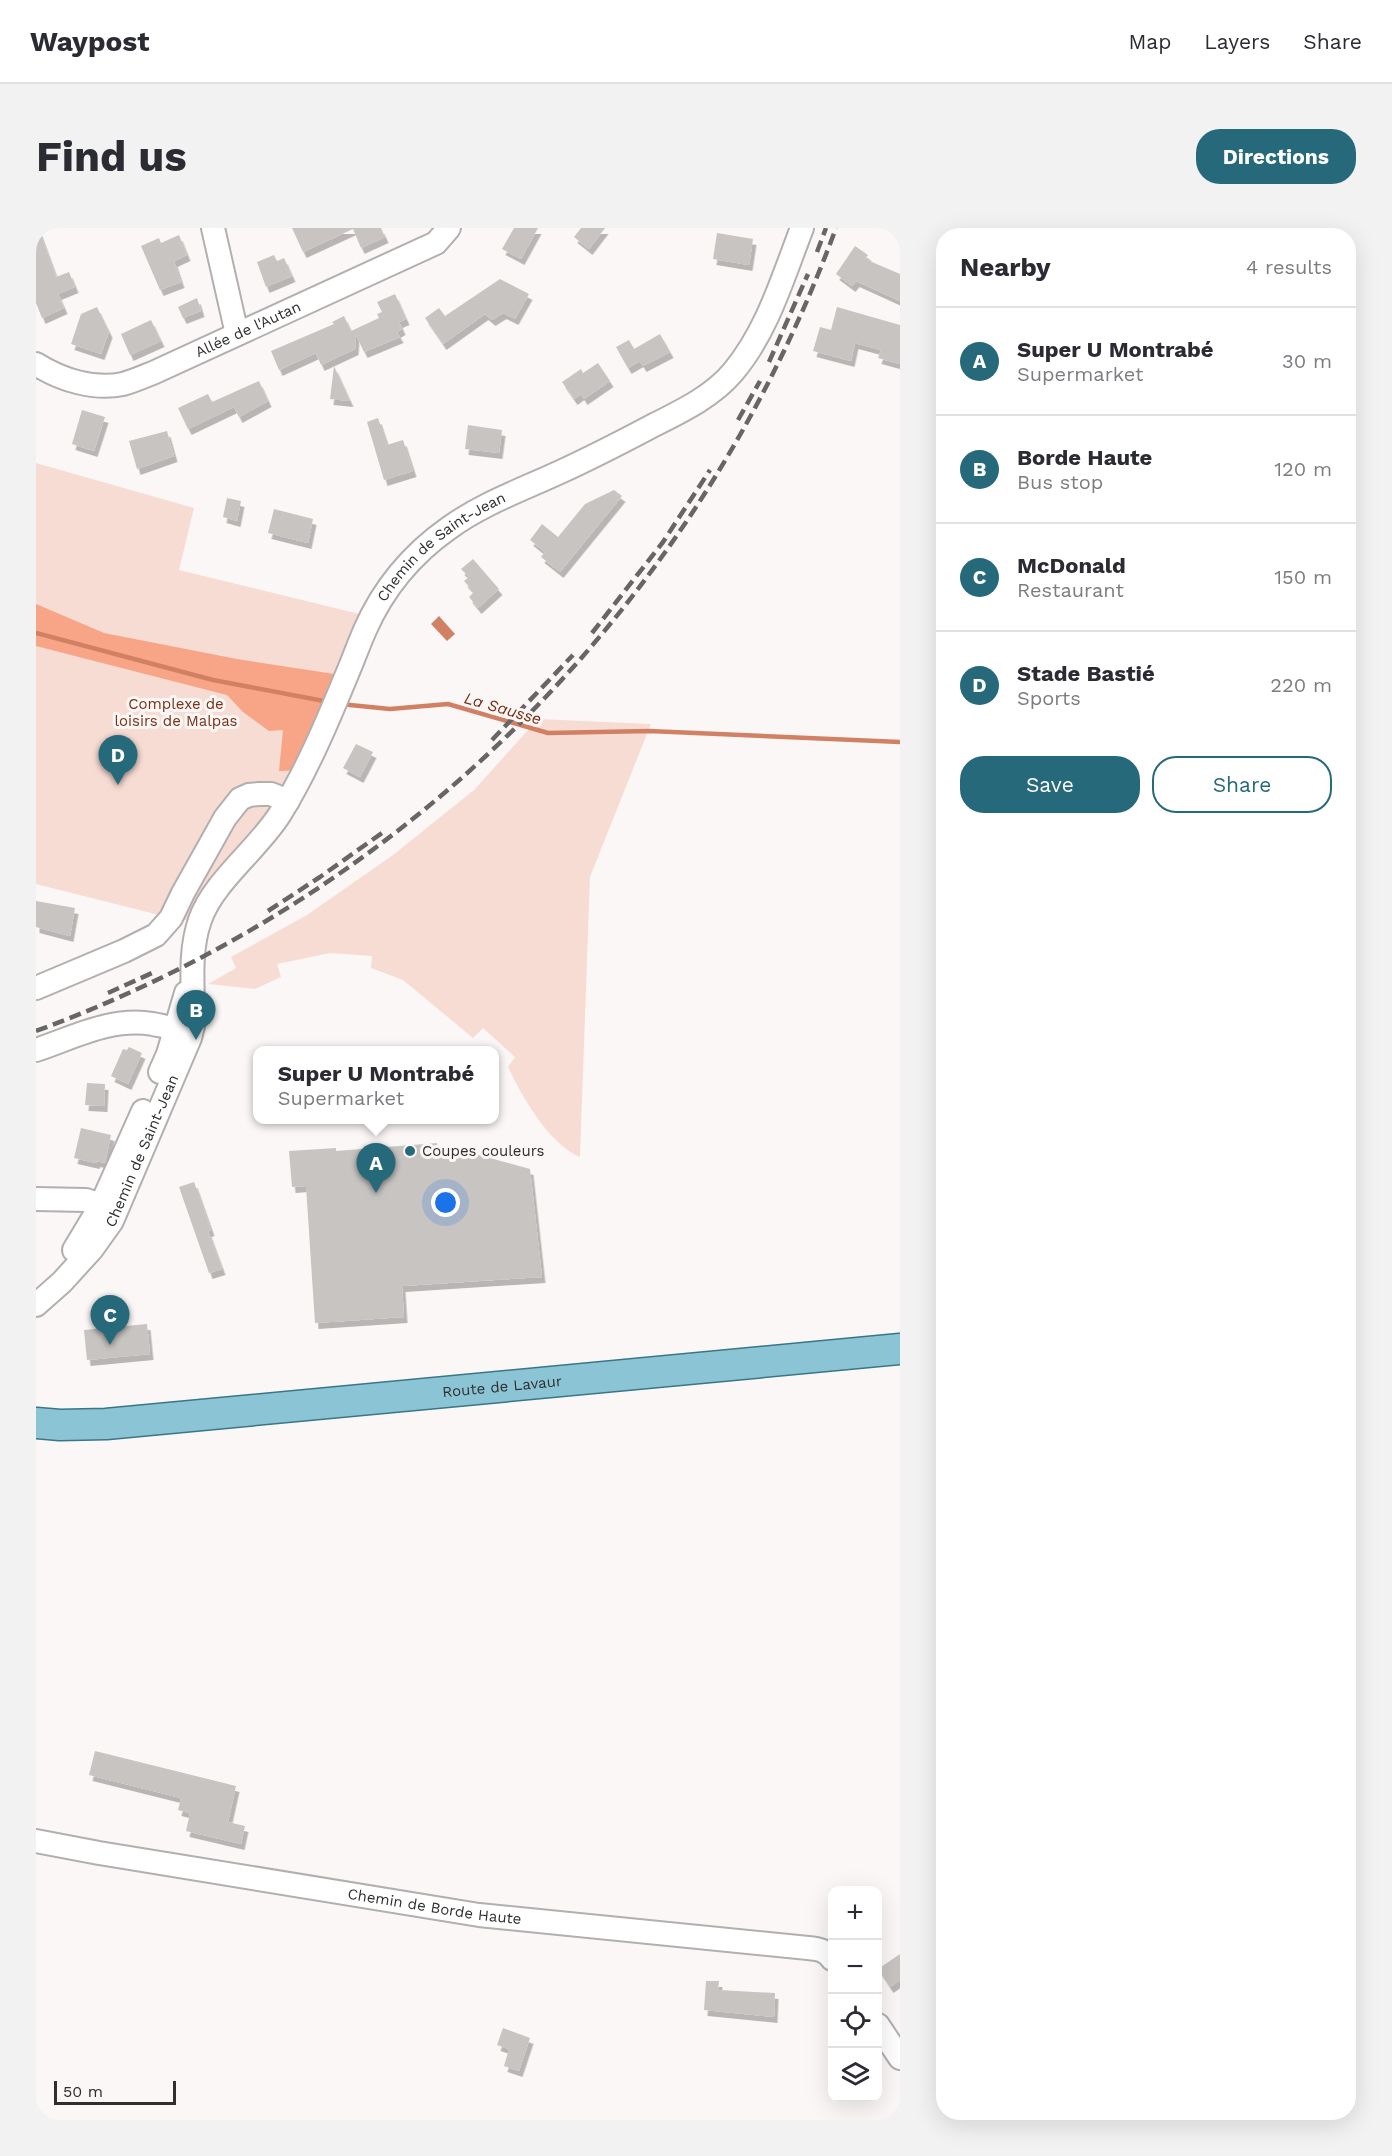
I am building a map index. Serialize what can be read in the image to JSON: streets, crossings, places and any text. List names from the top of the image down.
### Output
{
  "streets": {
    "main road": ["Route de Lavaur"],
    "street": ["Allée de l'Autan", "Chemin de Saint-Jean", "Chemin de Borde Haute"]
  },
  "water": ["La Sausse"],
  "parks": ["Complexe de loisirs de Malpas"],
  "places": ["Coupes couleurs"],
  "scale_bar": "50 m",
  "page": {
    "header": "Waypost",
    "nav": ["Map", "Layers", "Share"],
    "buttons": [
      "Directions",
      ["Save", "Share"]
    ],
    "title": "Find us",
    "heading": ["Nearby", "4 results"],
    "list": [
      {
        "mark": "A",
        "name": "Super U Montrabé",
        "note": "Supermarket",
        "value": "30 m"
      },
      {
        "mark": "B",
        "name": "Borde Haute",
        "note": "Bus stop",
        "value": "120 m"
      },
      {
        "mark": "C",
        "name": "McDonald",
        "note": "Restaurant",
        "value": "150 m"
      },
      {
        "mark": "D",
        "name": "Stade Bastié",
        "note": "Sports",
        "value": "220 m"
      }
    ],
    "pins": [
      "D",
      "B",
      "A",
      "C"
    ],
    "popup": ["Super U Montrabé", "Supermarket"],
    "map_buttons": ["+", "−"],
    "scale": "50 m"
  }
}
